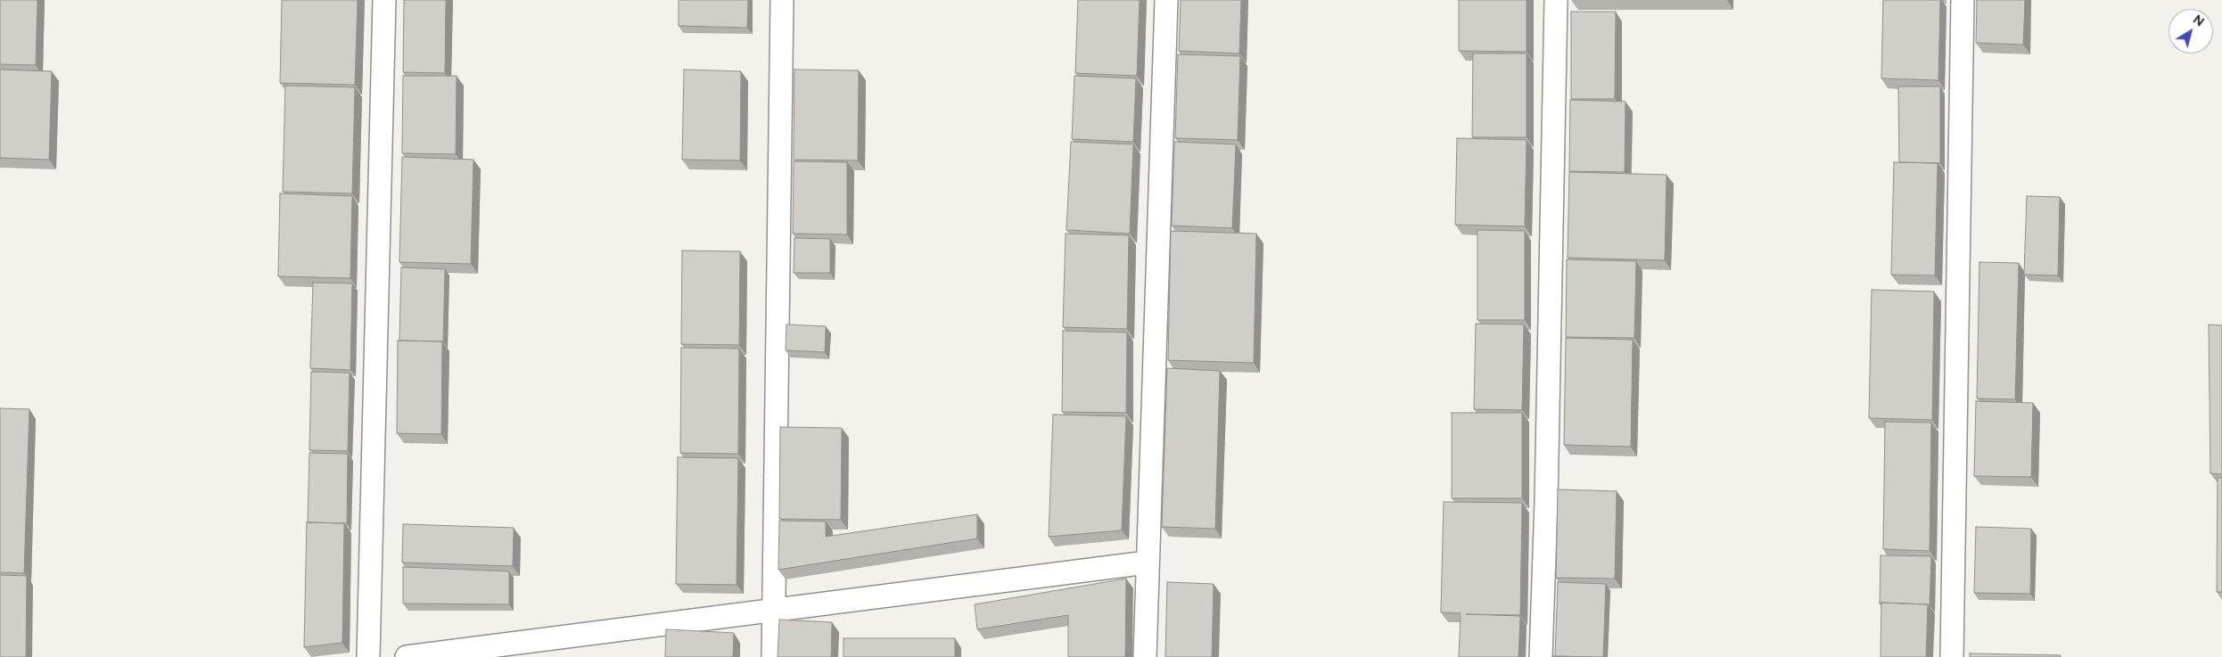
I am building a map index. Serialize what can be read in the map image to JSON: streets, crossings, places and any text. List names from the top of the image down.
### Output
{
  "north": "top right"
}
